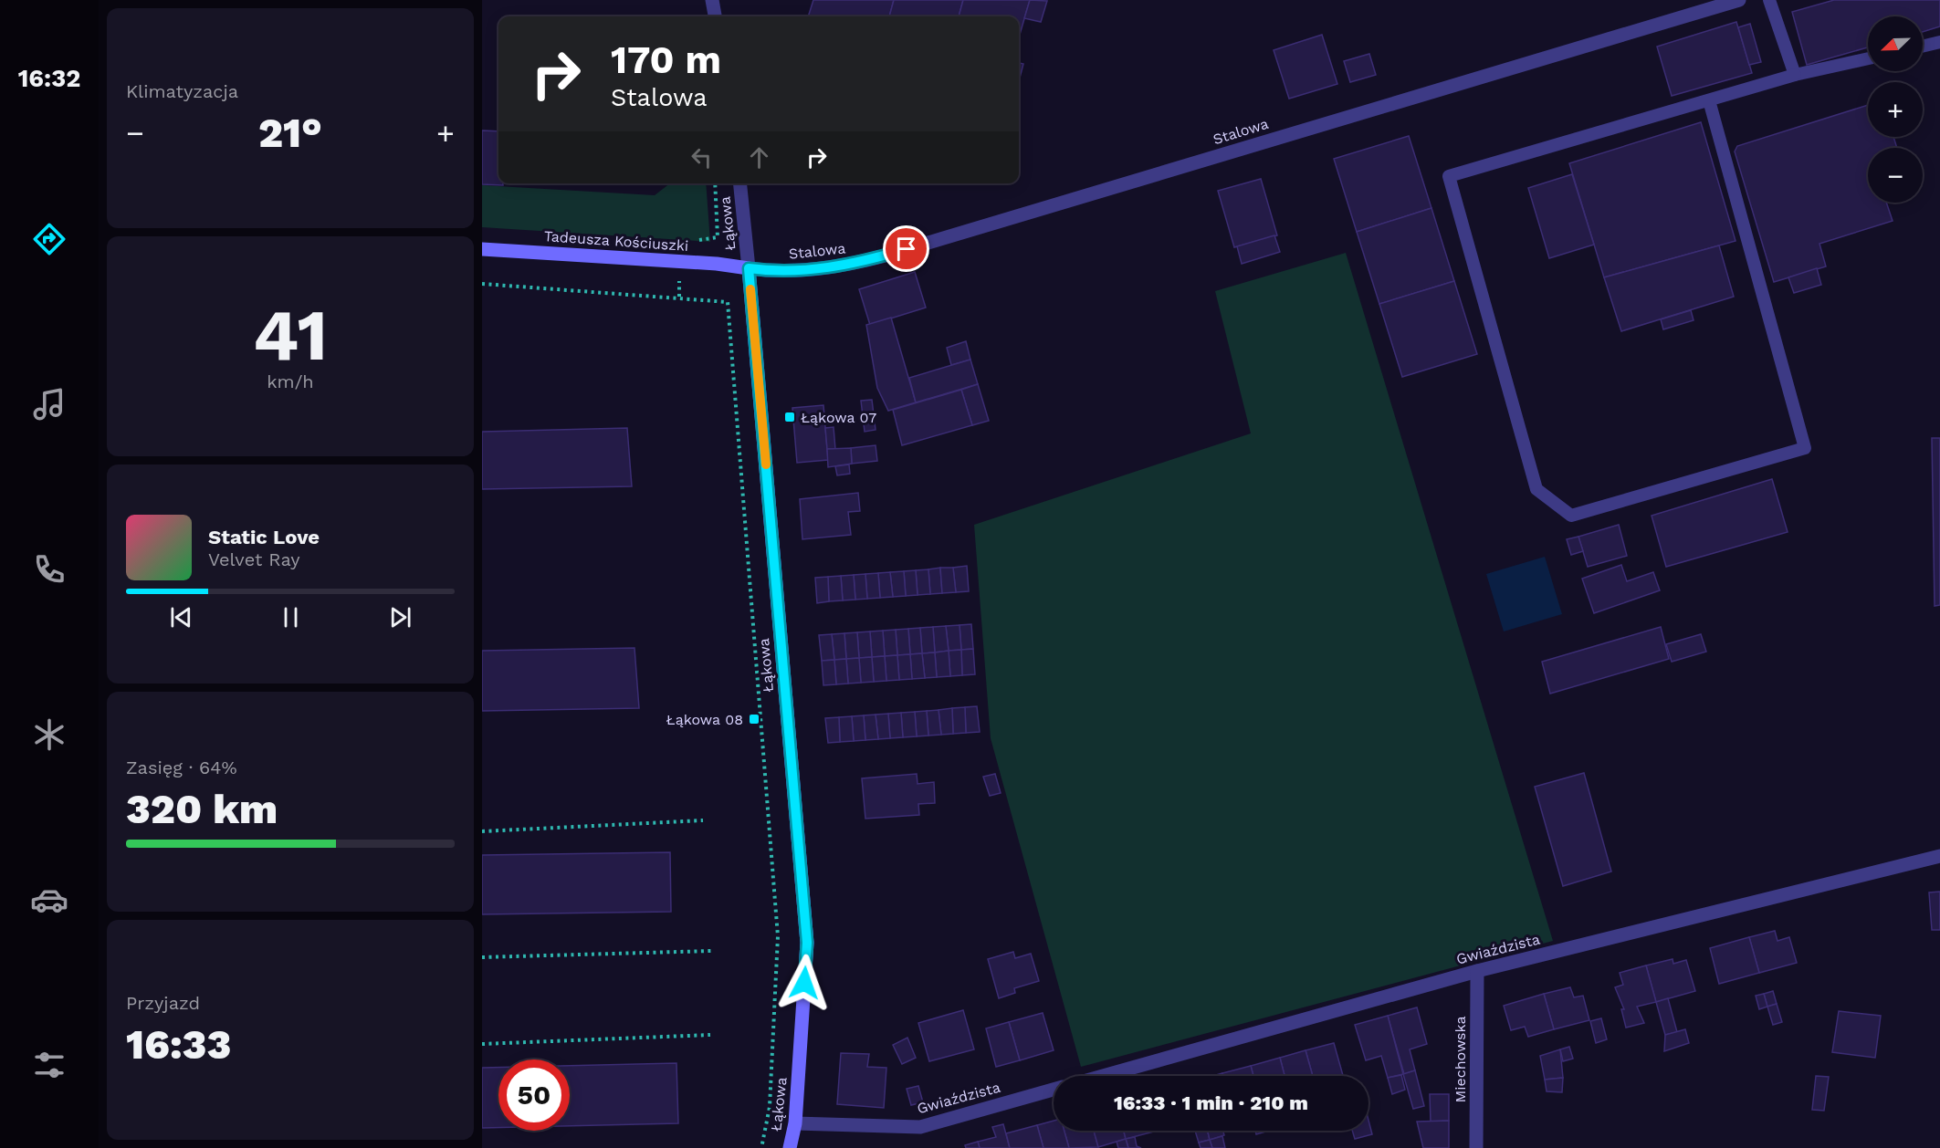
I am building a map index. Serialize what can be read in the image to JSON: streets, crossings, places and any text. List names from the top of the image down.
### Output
{
  "streets": {
    "main road": ["Łąkowa", "Tadeusza Kościuszki"],
    "street": ["Stalowa", "Gwiaździsta", "Miechowska"]
  },
  "crossings": [
    ["Stalowa", "Łąkowa"],
    ["Stalowa", "Tadeusza Kościuszki"],
    ["Łąkowa", "Tadeusza Kościuszki"],
    ["Łąkowa", "Gwiaździsta"],
    ["Gwiaździsta", "Miechowska"]
  ],
  "places": {
    "transit": ["Łąkowa 07", "Łąkowa 08"]
  },
  "north": "bottom left",
  "page": {
    "tabs": "16:32",
    "tile": [
      "Klimatyzacja",
      ["41", "km/h"],
      ["Zasięg · 64%", "320 km"],
      ["Przyjazd", "16:33"]
    ],
    "map_buttons": ["+", "−"],
    "turn": ["170 m", "Stalowa"],
    "heat": ["−", "21°", "+"],
    "song": ["Static Love", "Velvet Ray"],
    "limit": "50",
    "trip": "16:33 · 1 min · 210 m"
  }
}
